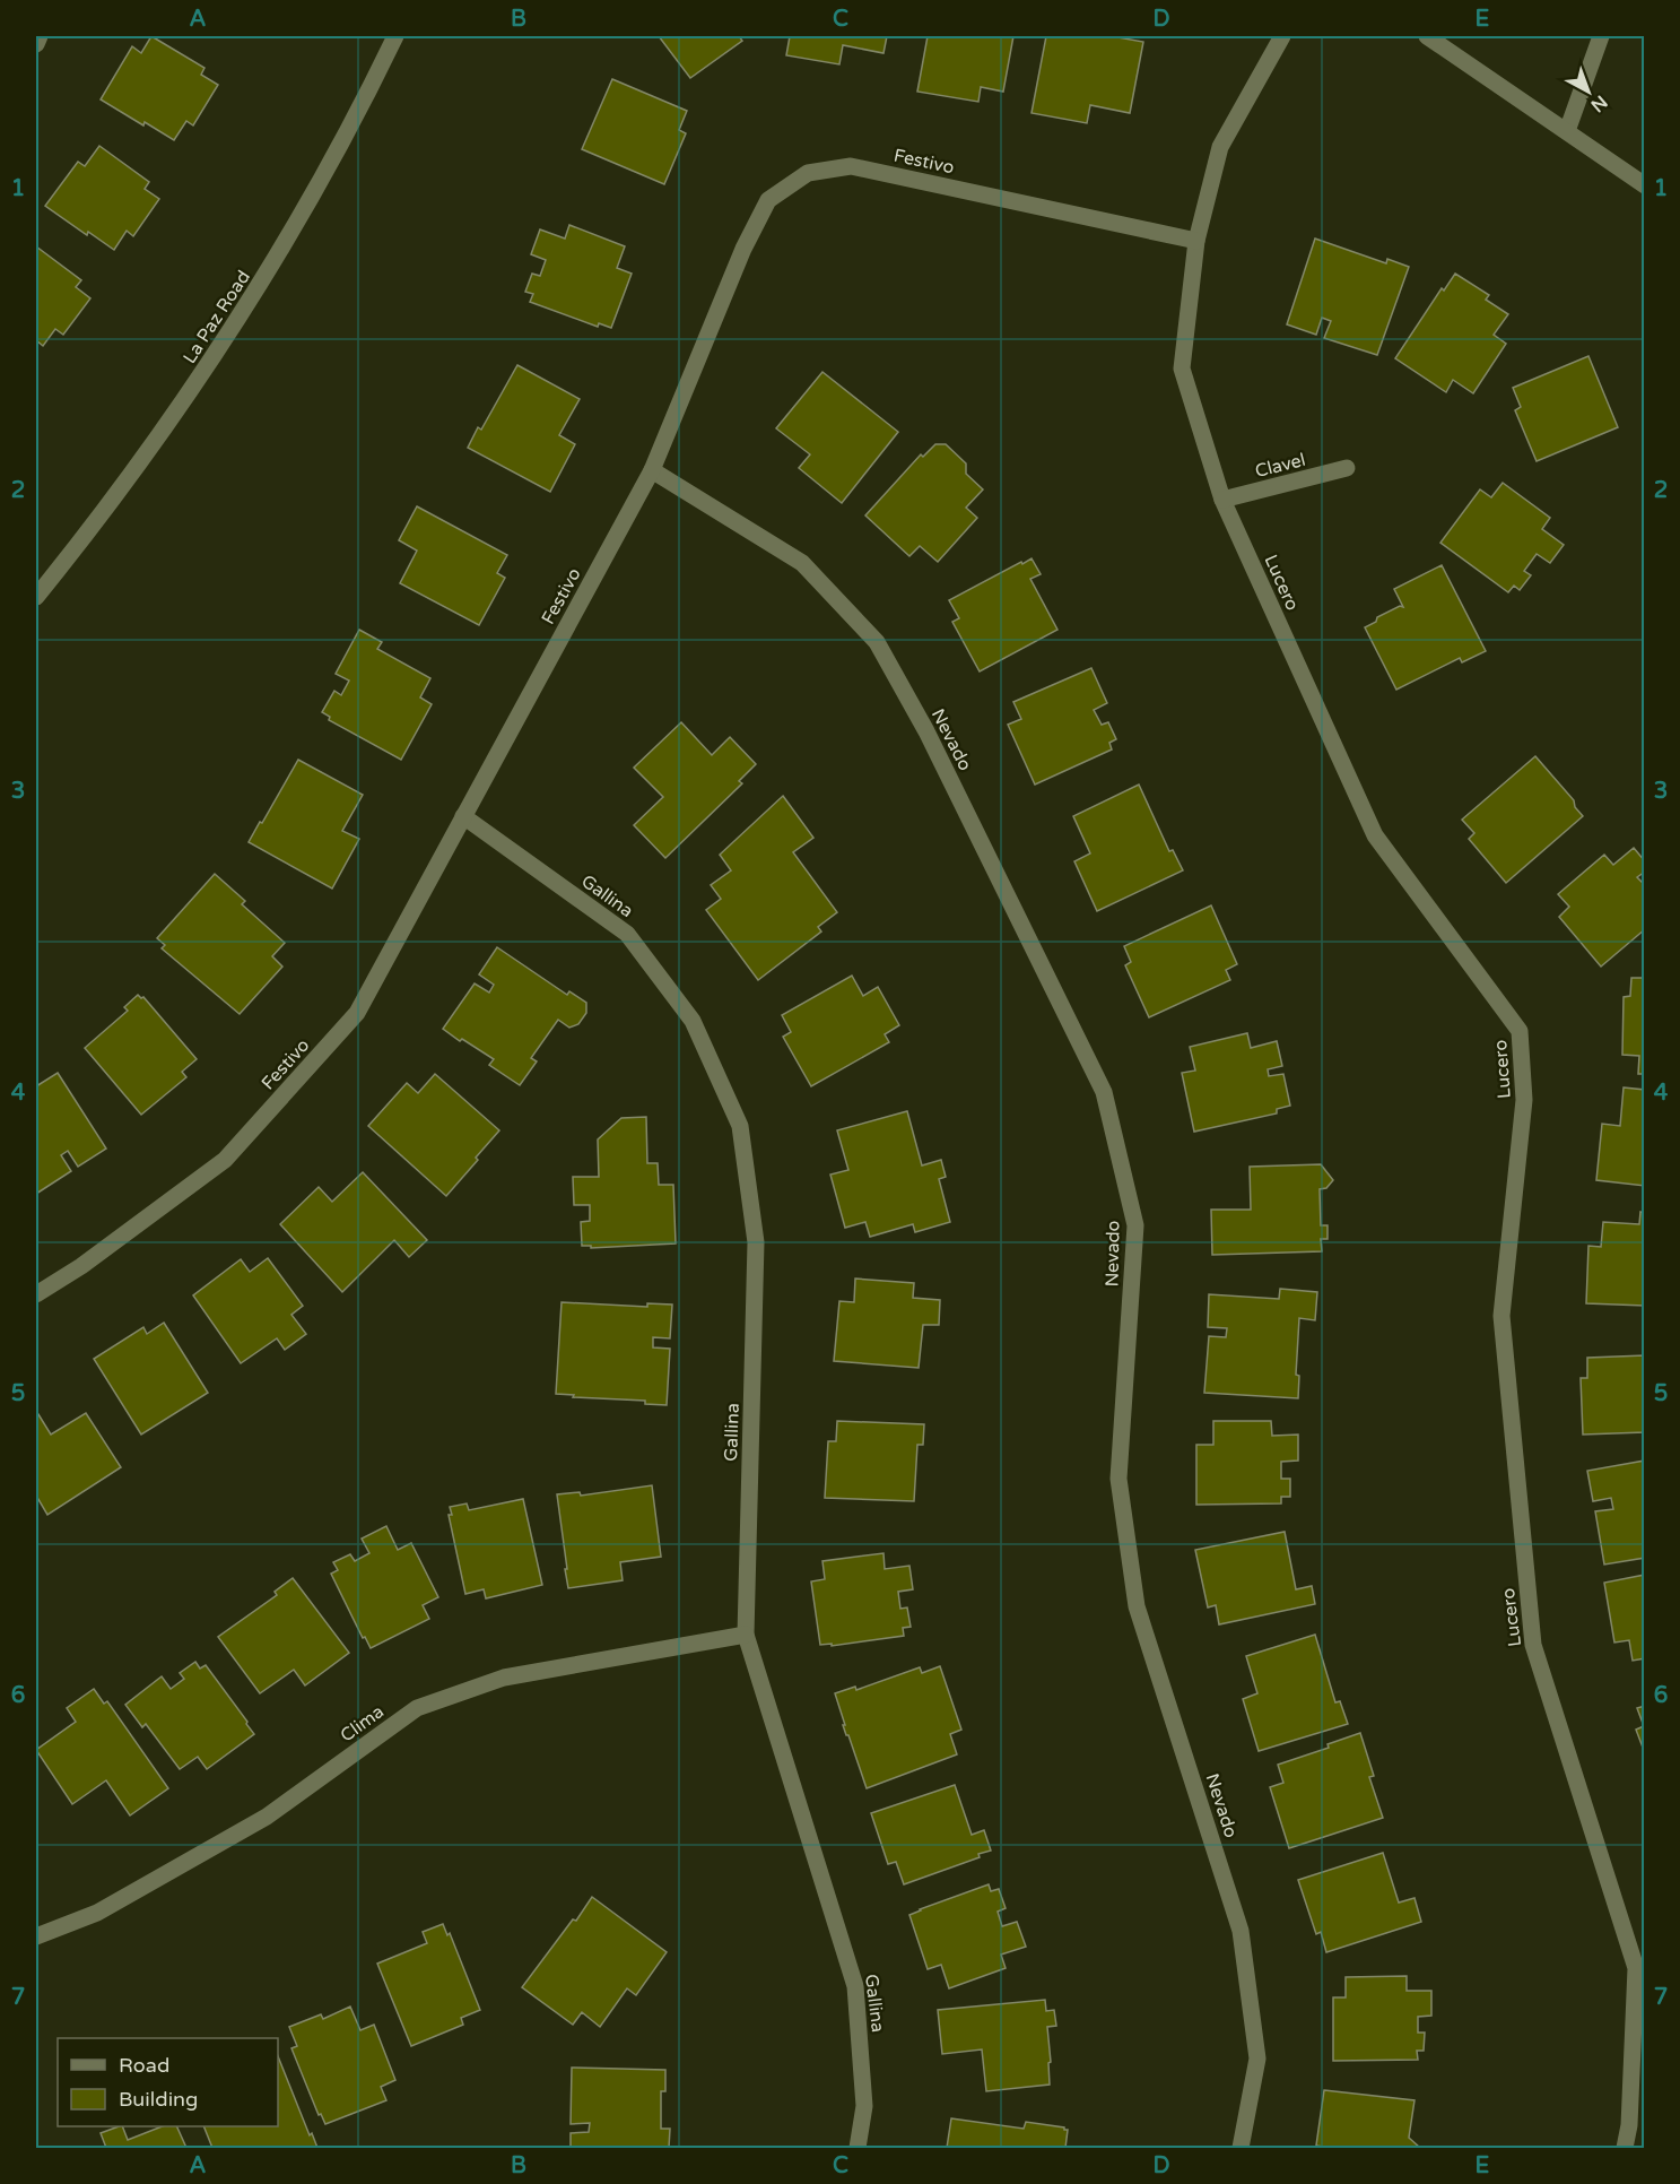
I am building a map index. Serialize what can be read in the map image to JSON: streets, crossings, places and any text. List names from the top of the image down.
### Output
{
  "streets": {
    "street": [
      "Festivo",
      "La Paz Road",
      "Clavel",
      "Lucero",
      "Nevado",
      "Gallina",
      "Clima"
    ]
  },
  "crossings": [
    ["Festivo", "Lucero"],
    ["Festivo", "Nevado"],
    ["Festivo", "Gallina"],
    ["Clavel", "Lucero"],
    ["Gallina", "Clima"]
  ],
  "legend": ["Road", "Building"],
  "north": "bottom right",
  "grid": {
    "columns": [
      "A",
      "B",
      "C",
      "D",
      "E"
    ],
    "rows": [
      "1",
      "2",
      "3",
      "4",
      "5",
      "6",
      "7"
    ]
  }
}
